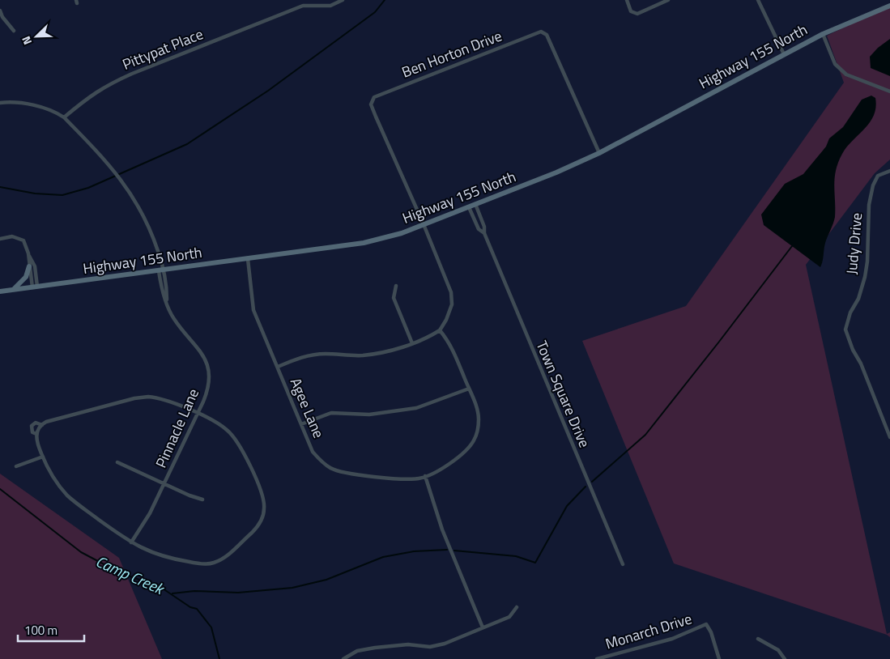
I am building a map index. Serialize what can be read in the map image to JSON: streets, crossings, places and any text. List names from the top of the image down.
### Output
{
  "streets": {
    "main road": ["Highway 155 North"],
    "street": [
      "Pittypat Place",
      "Ben Horton Drive",
      "Judy Drive",
      "Town Square Drive",
      "Agee Lane",
      "Pinnacle Lane",
      "Monarch Drive"
    ]
  },
  "crossings": [
    ["Pittypat Place", "Pinnacle Lane"],
    ["Ben Horton Drive", "Highway 155 North"],
    ["Highway 155 North", "Town Square Drive"],
    ["Highway 155 North", "Agee Lane"],
    ["Highway 155 North", "Pinnacle Lane"]
  ],
  "water": ["Camp Creek"],
  "scale_bar": "100 m",
  "north": "bottom left"
}
